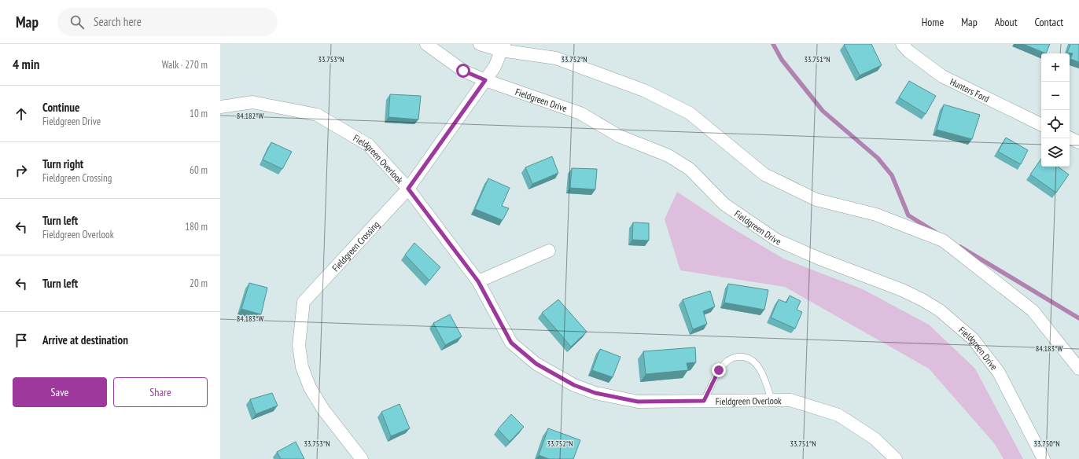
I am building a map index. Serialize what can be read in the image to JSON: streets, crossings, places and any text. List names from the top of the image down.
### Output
{
  "streets": {
    "street": [
      "Hunters Ford",
      "Fieldgreen Drive",
      "Fieldgreen Overlook",
      "Fieldgreen Crossing"
    ]
  },
  "crossings": [
    ["Fieldgreen Drive", "Fieldgreen Crossing"],
    ["Fieldgreen Overlook", "Fieldgreen Crossing"]
  ],
  "page": {
    "header": "Map",
    "search": "Search here",
    "nav": [
      "Home",
      "Map",
      "About",
      "Contact"
    ],
    "heading": ["4 min", "Walk · 270 m"],
    "map_buttons": ["+", "−"],
    "list": [
      ["Continue", "Fieldgreen Drive", "10 m"],
      ["Turn right", "Fieldgreen Crossing", "60 m"],
      ["Turn left", "Fieldgreen Overlook", "180 m"],
      ["Turn left", "20 m"],
      "Arrive at destination"
    ],
    "buttons": ["Save", "Share"]
  },
  "coordinates": [
    "33.753°N",
    "33.752°N",
    "33.751°N",
    "84.182°W",
    "84.183°W",
    "33.750°N"
  ]
}
